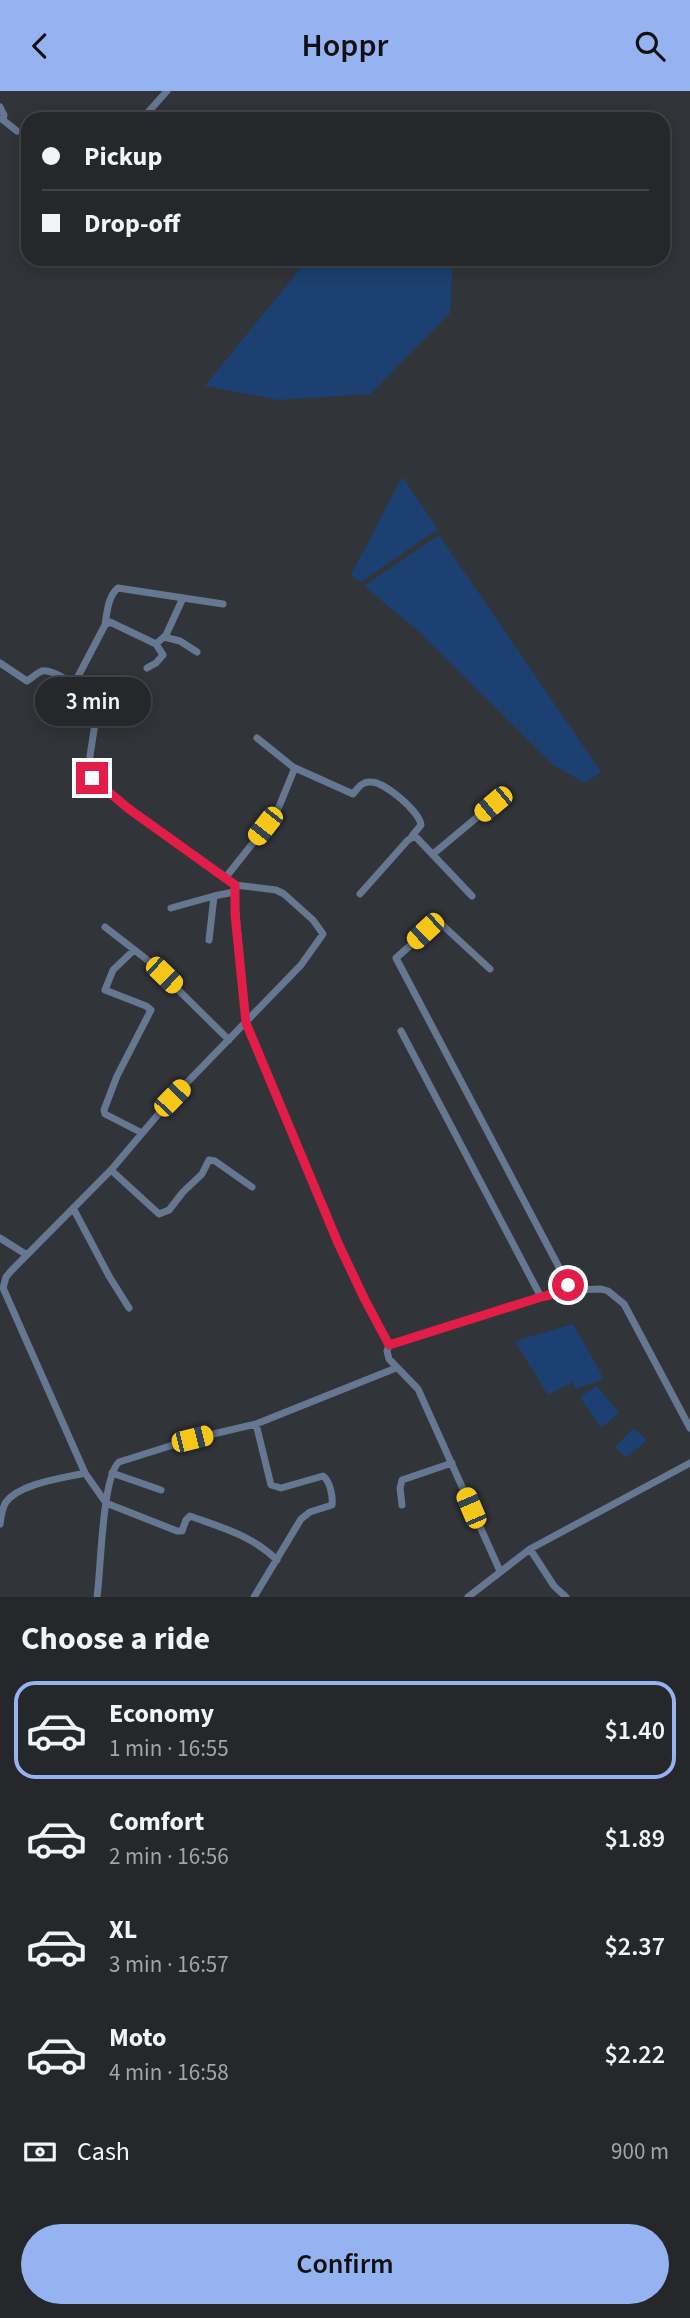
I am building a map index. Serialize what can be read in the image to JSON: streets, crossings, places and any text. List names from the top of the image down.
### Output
{
  "page": {
    "header": "Hoppr",
    "banner": ["Pickup", "Drop-off"],
    "bubble": "3 min",
    "heading": "Choose a ride",
    "list": [
      {
        "name": "Economy",
        "note": "1 min · 16:55",
        "value": "$1.40"
      },
      {
        "name": "Comfort",
        "note": "2 min · 16:56",
        "value": "$1.89"
      },
      {
        "name": "XL",
        "note": "3 min · 16:57",
        "value": "$2.37"
      },
      {
        "name": "Moto",
        "note": "4 min · 16:58",
        "value": "$2.22"
      }
    ],
    "pay": ["Cash", "900 m"],
    "buttons": "Confirm"
  }
}
